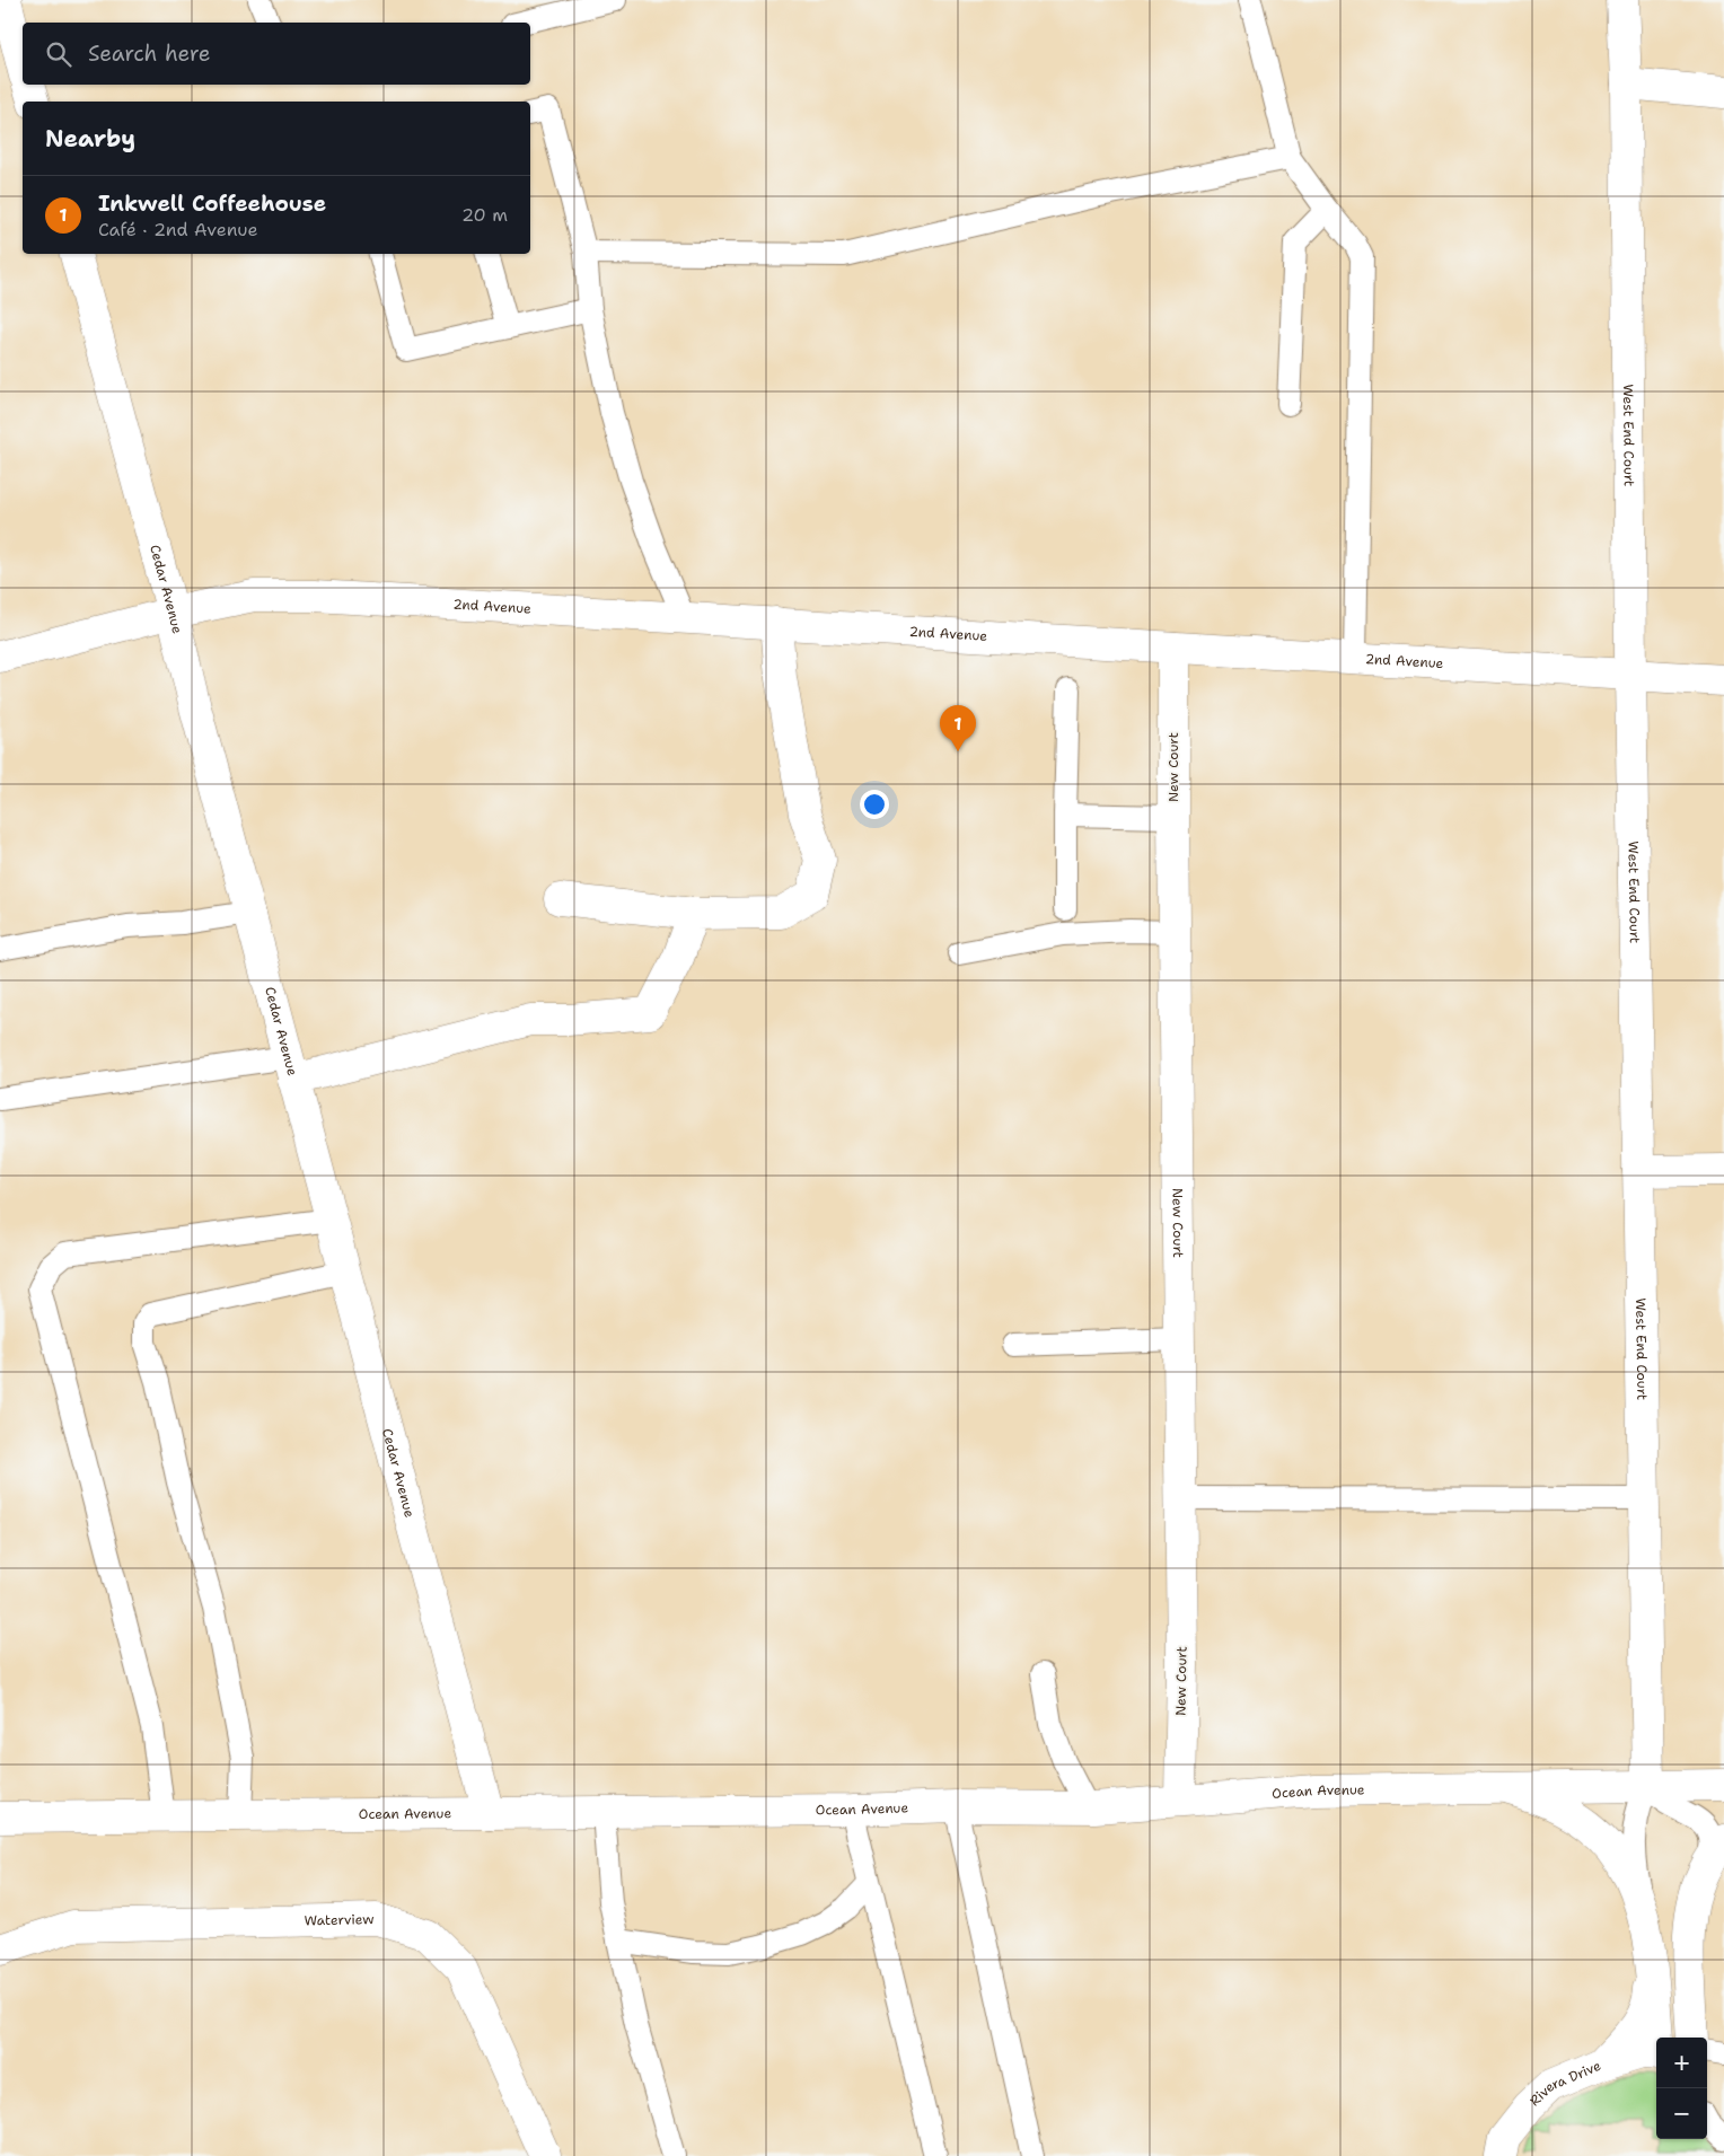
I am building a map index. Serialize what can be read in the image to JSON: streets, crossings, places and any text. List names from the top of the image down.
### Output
{
  "streets": {
    "street": [
      "West End Court",
      "Cedar Avenue",
      "2nd Avenue",
      "New Court",
      "Ocean Avenue",
      "Waterview",
      "Rivera Drive"
    ]
  },
  "crossings": [
    ["West End Court", "2nd Avenue"],
    ["West End Court", "Ocean Avenue"],
    ["Cedar Avenue", "2nd Avenue"],
    ["Cedar Avenue", "Ocean Avenue"],
    ["2nd Avenue", "New Court"],
    ["New Court", "Ocean Avenue"]
  ],
  "page": {
    "search": "Search here",
    "heading": "Nearby",
    "list": [
      {
        "mark": "1",
        "name": "Inkwell Coffeehouse",
        "note": "Café · 2nd Avenue",
        "value": "20 m"
      }
    ],
    "pins": "1",
    "map_buttons": ["+", "−"]
  }
}
